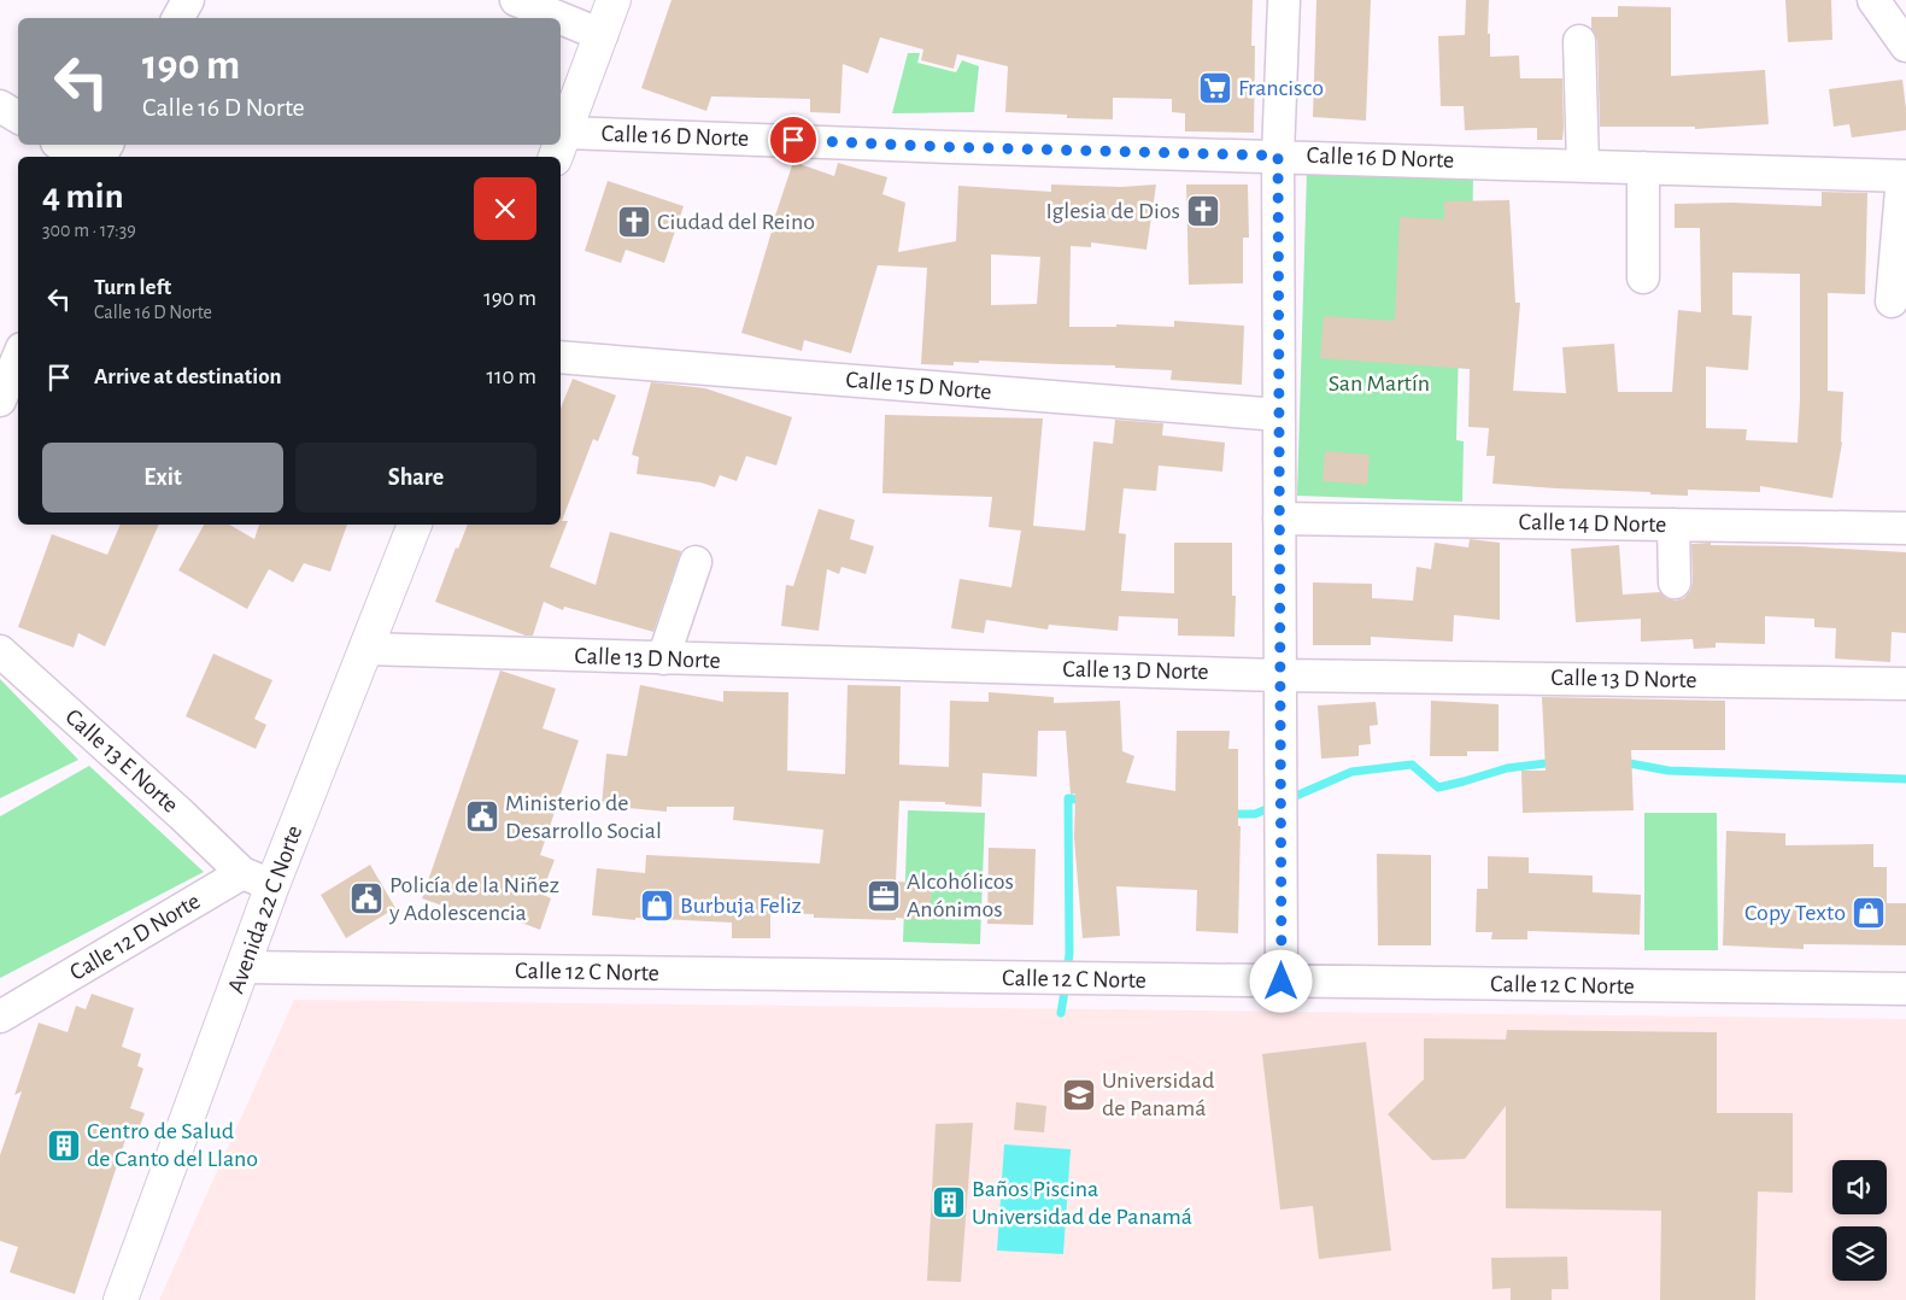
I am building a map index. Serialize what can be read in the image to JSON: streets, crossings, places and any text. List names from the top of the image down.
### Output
{
  "streets": {
    "street": [
      "Calle 16 D Norte",
      "Calle 15 D Norte",
      "Calle 14 D Norte",
      "Calle 13 D Norte",
      "Calle 13 E Norte",
      "Avenida 22 C Norte",
      "Calle 12 D Norte",
      "Calle 12 C Norte"
    ]
  },
  "crossings": [
    ["Calle 13 D Norte", "Avenida 22 C Norte"],
    ["Calle 13 E Norte", "Calle 12 D Norte"],
    ["Avenida 22 C Norte", "Calle 12 C Norte"]
  ],
  "parks": ["San Martín"],
  "places": {
    "supermarket": ["Francisco"],
    "church": ["Iglesia de Dios", "Ciudad del Reino"],
    "public building": ["Ministerio de Desarrollo Social", "Policía de la Niñez y Adolescencia"],
    "office": ["Alcohólicos Anónimos"],
    "shop": ["Burbuja Feliz", "Copy Texto"],
    "school or university": ["Universidad de Panamá"],
    "building": ["Centro de Salud de Canto del Llano", "Baños Piscina Universidad de Panamá"]
  },
  "page": {
    "turn": ["190 m", "Calle 16 D Norte"],
    "heading": ["4 min", "300 m · 17:39"],
    "list": [
      {
        "name": "Turn left",
        "note": "Calle 16 D Norte",
        "value": "190 m"
      },
      {
        "name": "Arrive at destination",
        "value": "110 m"
      }
    ],
    "buttons": ["Exit", "Share"]
  }
}
